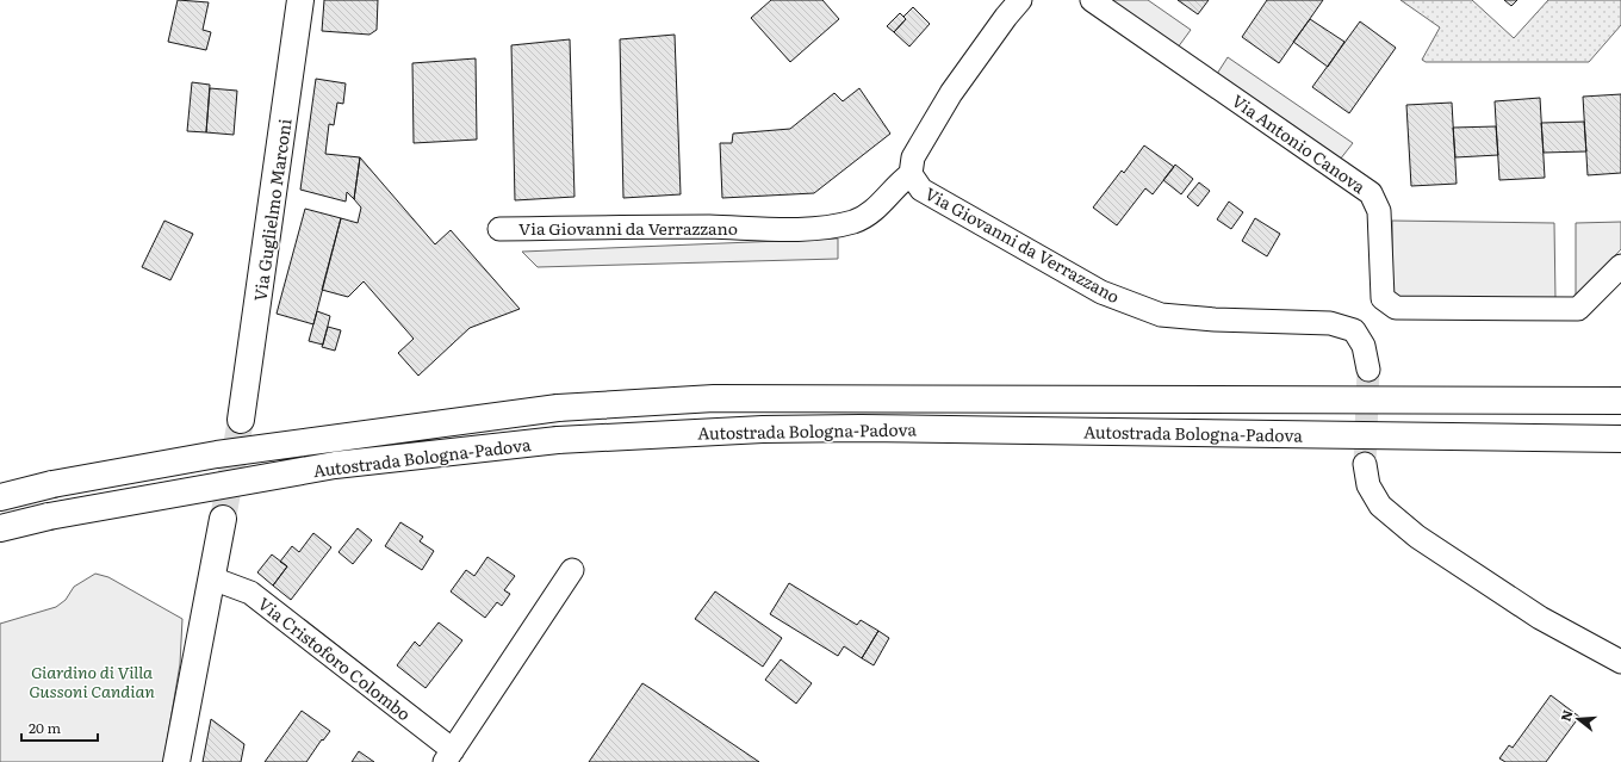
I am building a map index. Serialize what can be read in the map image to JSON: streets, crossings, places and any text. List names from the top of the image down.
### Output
{
  "streets": {
    "main road": ["Via Guglielmo Marconi", "Autostrada Bologna-Padova"],
    "street": ["Via Antonio Canova", "Via Giovanni da Verrazzano", "Via Cristoforo Colombo"]
  },
  "parks": ["Giardino di Villa Gussoni Candian"],
  "scale_bar": "20 m",
  "north": "left"
}
